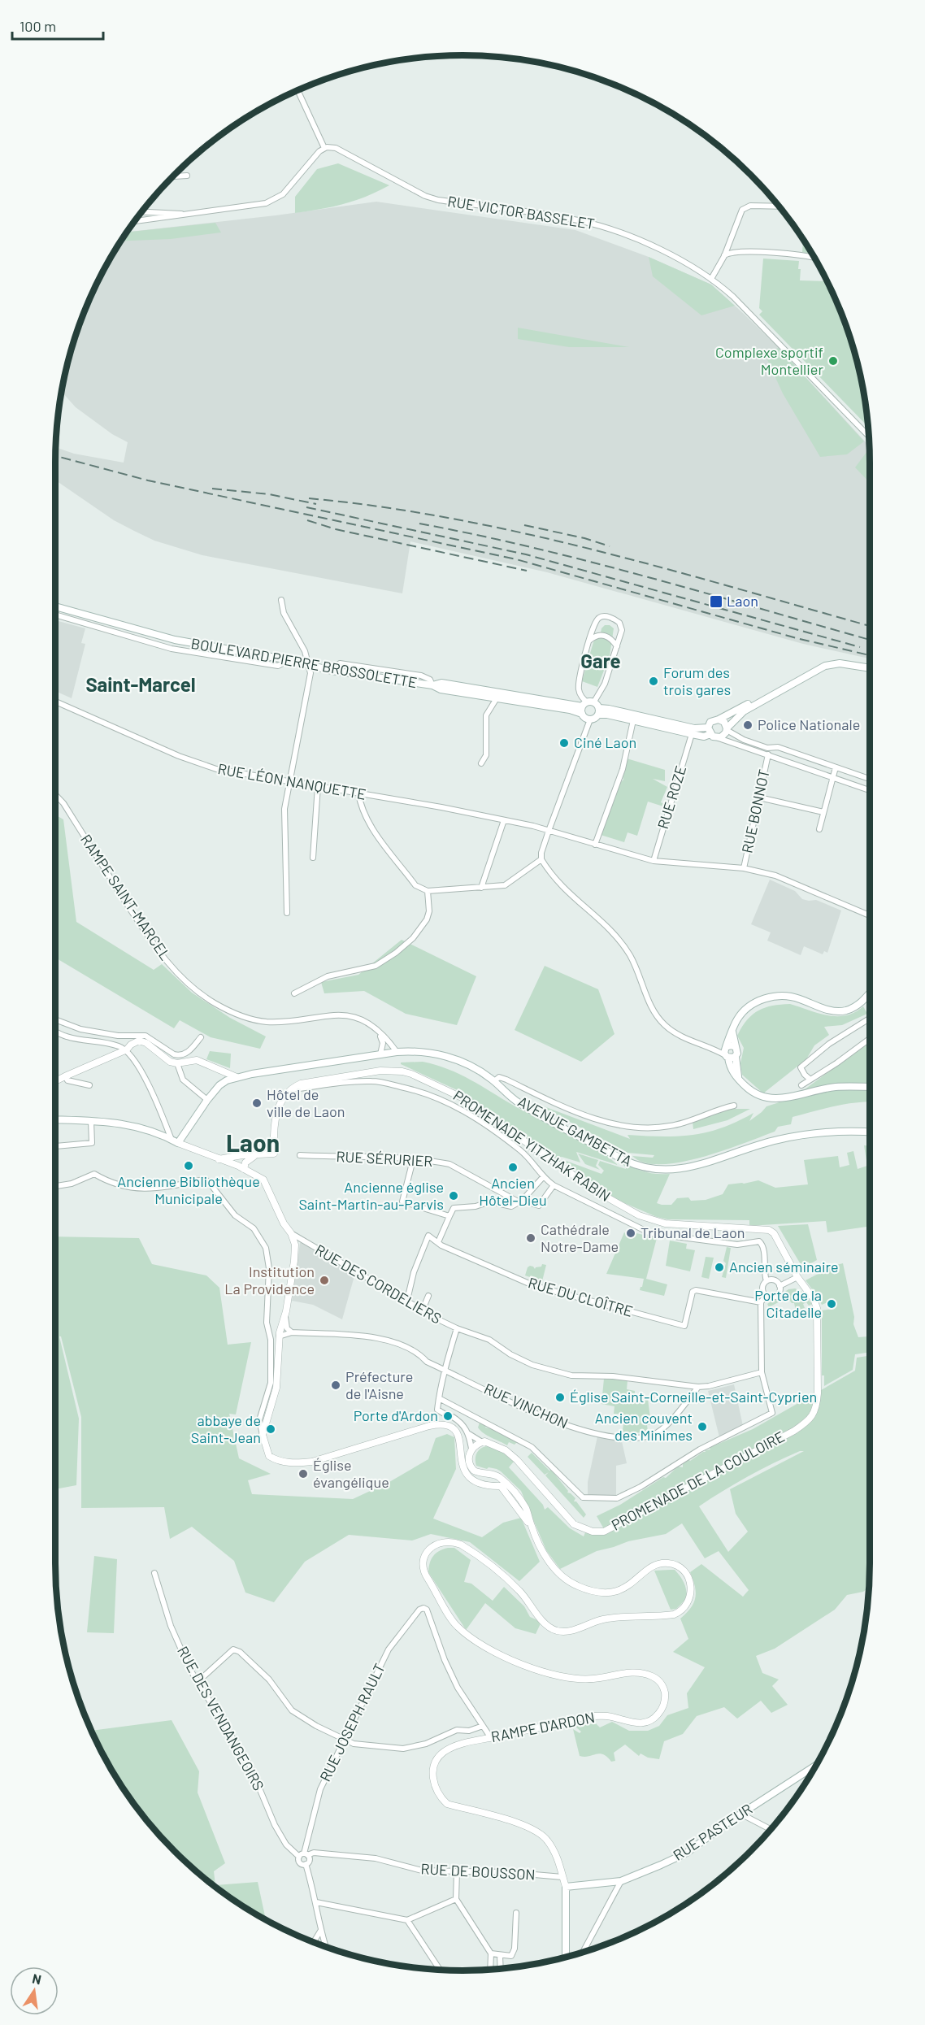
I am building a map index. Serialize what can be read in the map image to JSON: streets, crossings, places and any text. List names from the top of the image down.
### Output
{
  "streets": {
    "main road": ["BOULEVARD PIERRE BROSSOLETTE", "AVENUE GAMBETTA", "RUE PASTEUR"],
    "street": [
      "RUE VICTOR BASSELET",
      "RUE LÉON NANQUETTE",
      "RUE ROZE",
      "RUE BONNOT",
      "RAMPE SAINT-MARCEL",
      "PROMENADE YITZHAK RABIN",
      "RUE SÉRURIER",
      "RUE DES CORDELIERS",
      "RUE DU CLOÎTRE",
      "RUE VINCHON",
      "PROMENADE DE LA COULOIRE",
      "RUE DES VENDANGEOIRS",
      "RUE JOSEPH RAULT",
      "RAMPE D'ARDON",
      "RUE DE BOUSSON"
    ]
  },
  "crossings": [
    ["RUE LÉON NANQUETTE", "RUE ROZE"],
    ["RUE LÉON NANQUETTE", "RUE BONNOT"],
    ["RAMPE SAINT-MARCEL", "AVENUE GAMBETTA"],
    ["PROMENADE YITZHAK RABIN", "PROMENADE DE LA COULOIRE"],
    ["RUE DES CORDELIERS", "RUE DU CLOÎTRE"],
    ["RUE DES CORDELIERS", "RUE VINCHON"],
    ["RUE DES VENDANGEOIRS", "RUE JOSEPH RAULT"],
    ["RUE JOSEPH RAULT", "RUE DE BOUSSON"],
    ["RAMPE D'ARDON", "RUE PASTEUR"],
    ["RAMPE D'ARDON", "RUE DE BOUSSON"]
  ],
  "districts": ["Gare", "Saint-Marcel", "Laon"],
  "places": {
    "other": [
      "Complexe sportif Montellier",
      "Forum des trois gares",
      "Police Nationale",
      "Ciné Laon",
      "Hôtel de ville de Laon",
      "Ancienne Bibliothèque Municipale",
      "Ancien Hôtel-Dieu",
      "Ancienne église Saint-Martin-au-Parvis",
      "Tribunal de Laon",
      "Cathédrale Notre-Dame",
      "Ancien séminaire",
      "Institution La Providence",
      "Porte de la Citadelle",
      "Préfecture de l'Aisne",
      "Église Saint-Corneille-et-Saint-Cyprien",
      "Porte d'Ardon",
      "Ancien couvent des Minimes",
      "abbaye de Saint-Jean",
      "Église évangélique"
    ],
    "transit": ["Laon"]
  },
  "scale_bar": "100 m",
  "north": "top"
}
